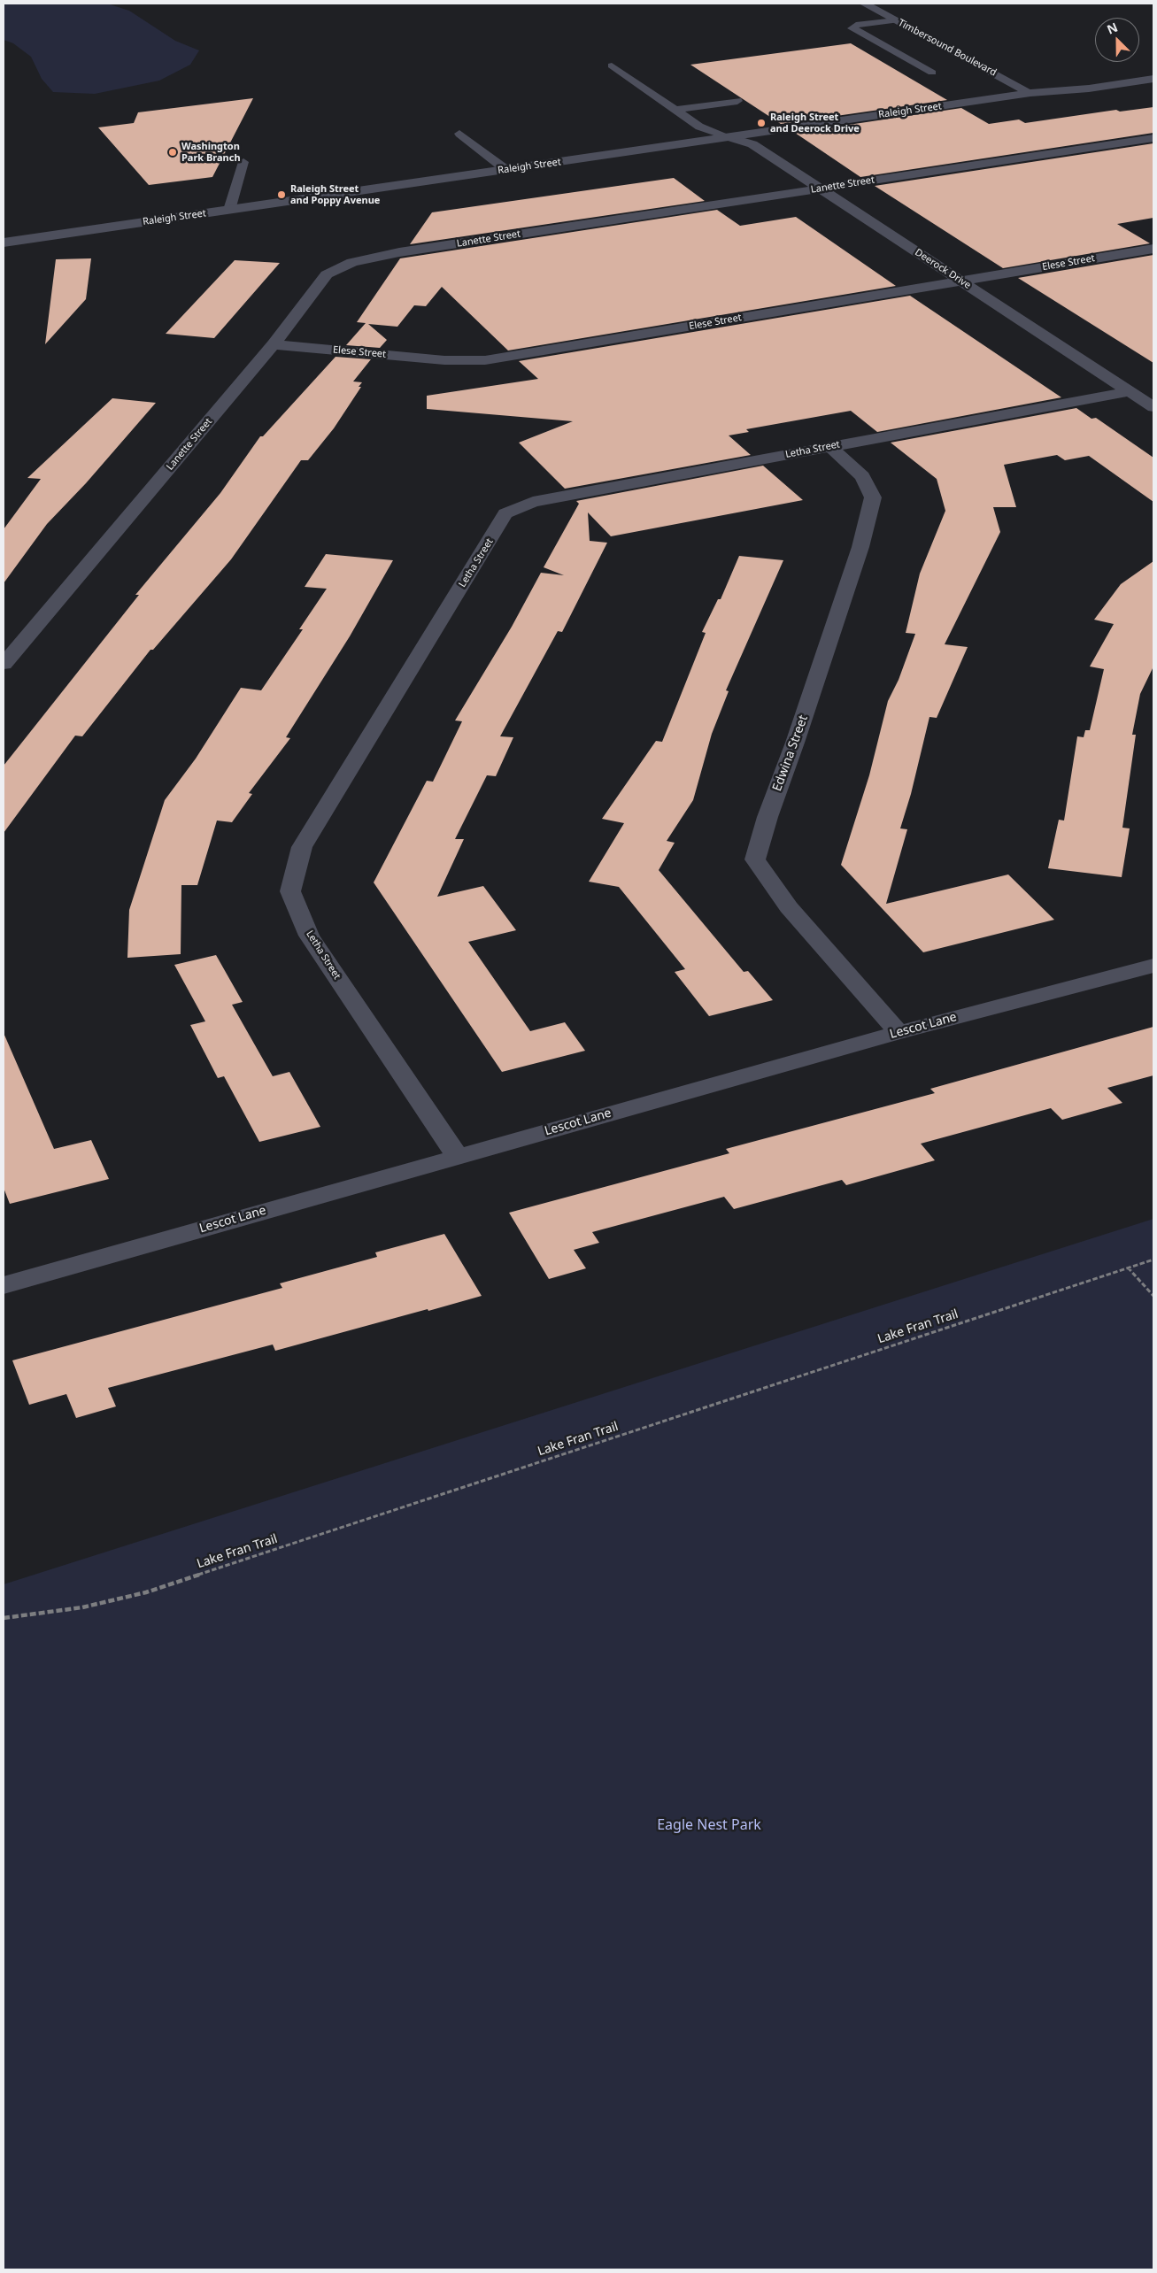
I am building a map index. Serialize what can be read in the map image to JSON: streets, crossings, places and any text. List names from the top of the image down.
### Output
{
  "streets": {
    "street": [
      "Timbersound Boulevard",
      "Raleigh Street",
      "Lanette Street",
      "Elese Street",
      "Deerock Drive",
      "Letha Street",
      "Edwina Street",
      "Lescot Lane"
    ],
    "path": ["Lake Fran Trail"]
  },
  "crossings": [
    ["Timbersound Boulevard", "Raleigh Street"],
    ["Raleigh Street", "Deerock Drive"],
    ["Lanette Street", "Elese Street"],
    ["Lanette Street", "Deerock Drive"],
    ["Elese Street", "Deerock Drive"],
    ["Deerock Drive", "Letha Street"],
    ["Letha Street", "Edwina Street"],
    ["Letha Street", "Lescot Lane"],
    ["Edwina Street", "Lescot Lane"]
  ],
  "parks": ["Eagle Nest Park"],
  "places": ["Raleigh Street and Deerock Drive", "Washington Park Branch", "Raleigh Street and Poppy Avenue"],
  "north": "top left"
}
